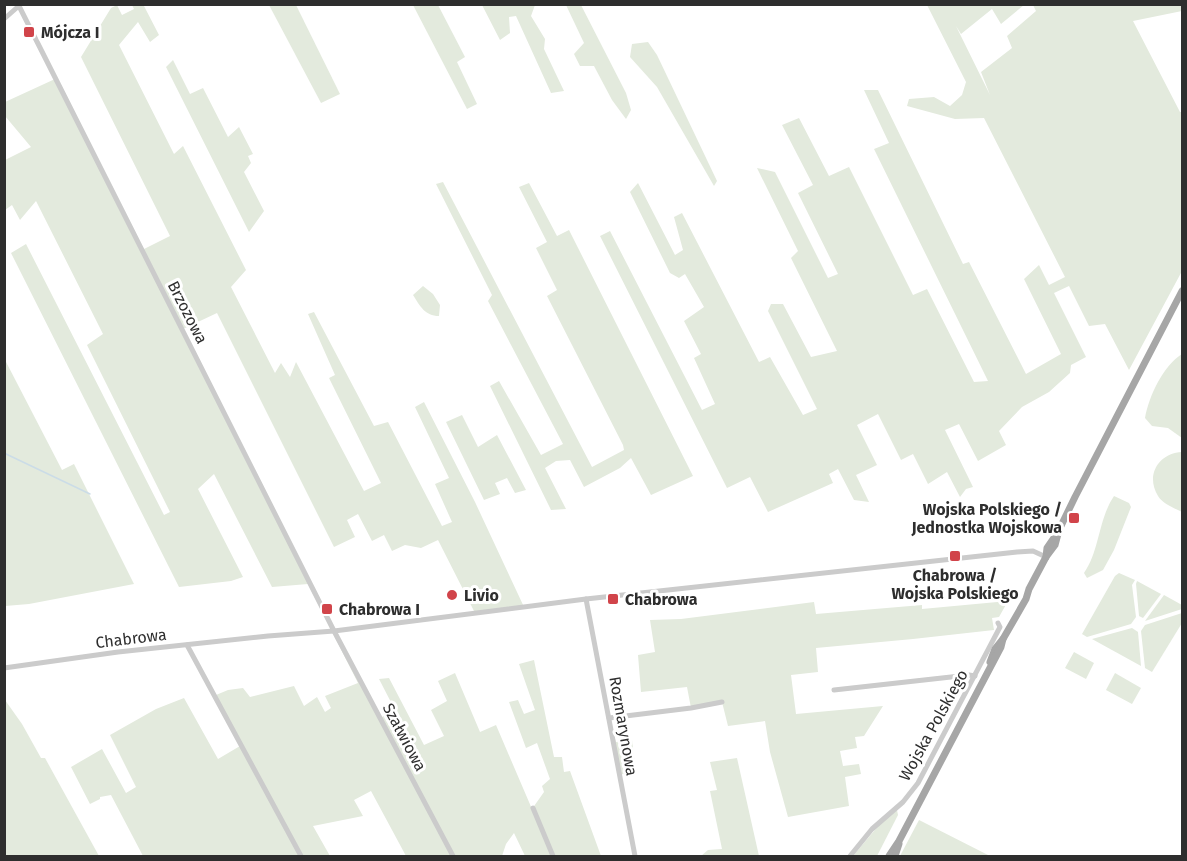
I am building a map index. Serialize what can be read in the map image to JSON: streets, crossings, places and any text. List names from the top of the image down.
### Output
{
  "streets": {
    "main road": ["Wojska Polskiego"],
    "street": [
      "Brzozowa",
      "Chabrowa",
      "Rozmarynowa",
      "Szałwiowa"
    ]
  },
  "crossings": [
    ["Brzozowa", "Chabrowa"],
    ["Brzozowa", "Szałwiowa"],
    ["Chabrowa", "Wojska Polskiego"],
    ["Chabrowa", "Rozmarynowa"],
    ["Chabrowa", "Szałwiowa"]
  ],
  "places": {
    "transit": [
      "Mójcza I",
      "Wojska Polskiego / Jednostka Wojskowa",
      "Chabrowa / Wojska Polskiego",
      "Chabrowa",
      "Chabrowa I"
    ],
    "other": ["Livio"]
  }
}
